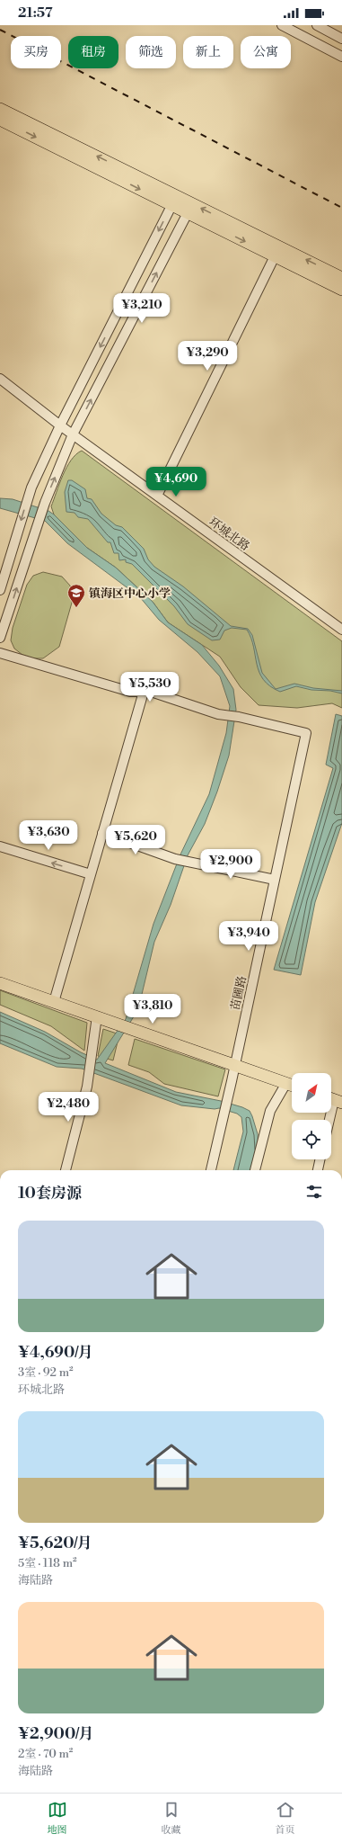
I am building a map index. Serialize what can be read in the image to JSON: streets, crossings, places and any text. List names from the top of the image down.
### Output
{
  "streets": {
    "street": ["环城北路", "苗圃路"]
  },
  "places": {
    "school or university": ["镇海区中心小学"]
  },
  "north": "top right",
  "page": {
    "status": "21:57",
    "chip": [
      "买房",
      "租房",
      "筛选",
      "新上",
      "公寓"
    ],
    "price": [
      "¥3,210",
      "¥3,290",
      "¥4,690",
      "¥5,530",
      "¥3,630",
      "¥5,620",
      "¥2,900",
      "¥3,940",
      "¥3,810",
      "¥2,480"
    ],
    "heading": "10套房源",
    "list": [
      {
        "name": "¥4,690/月",
        "note": "3室 · 92 m² · 环城北路"
      },
      {
        "name": "¥5,620/月",
        "note": "5室 · 118 m² · 海陆路"
      },
      {
        "name": "¥2,900/月",
        "note": "2室 · 70 m² · 海陆路"
      }
    ],
    "tabs": ["地图", "收藏", "首页"]
  }
}
